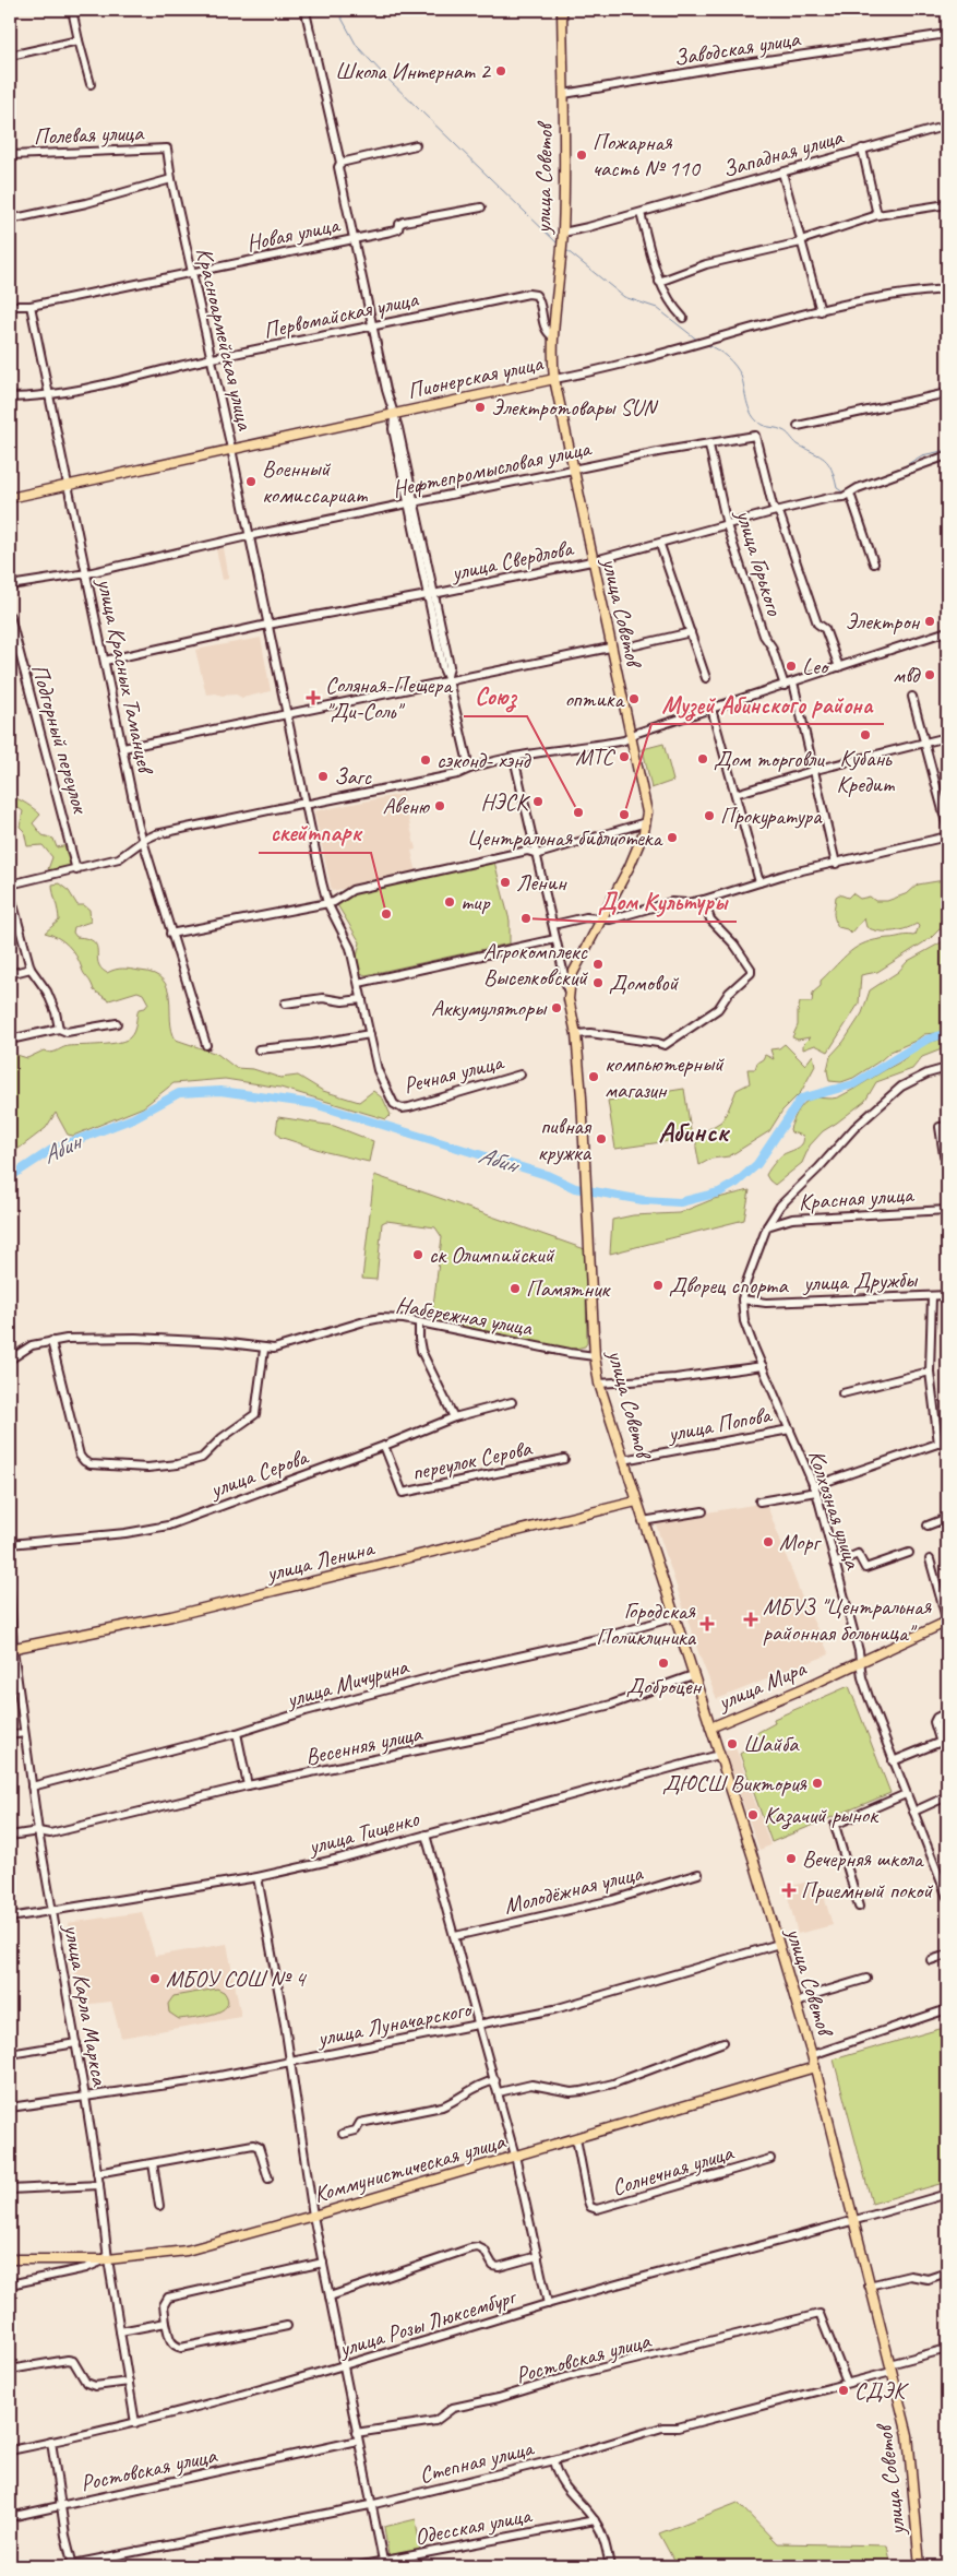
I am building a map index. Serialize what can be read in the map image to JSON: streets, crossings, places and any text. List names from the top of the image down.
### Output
{
  "streets": {
    "main road": [
      "улица Советов",
      "Пионерская улица",
      "улица Ленина",
      "улица Мира",
      "Коммунистическая улица"
    ],
    "street": [
      "Заводская улица",
      "Полевая улица",
      "Западная улица",
      "Новая улица",
      "Первомайская улица",
      "Красноармейская улица",
      "Нефтепромысловая улица",
      "улица Свердлова",
      "улица Горького",
      "улица Красных Таманцев",
      "Подгорный переулок",
      "Речная улица",
      "Красная улица",
      "улица Дружбы",
      "Набережная улица",
      "улица Попова",
      "переулок Серова",
      "улица Серова",
      "Колхозная улица",
      "улица Мичурина",
      "Весенняя улица",
      "улица Тищенко",
      "Молодёжная улица",
      "улица Карла Маркса",
      "улица Луначарского",
      "Солнечная улица",
      "улица Розы Люксембург",
      "Ростовская улица",
      "Степная улица",
      "Одесская улица"
    ]
  },
  "crossings": [
    ["Заводская улица", "улица Советов"],
    ["Полевая улица", "Красноармейская улица"],
    ["Западная улица", "улица Советов"],
    ["улица Советов", "Первомайская улица"],
    ["улица Советов", "Пионерская улица"],
    ["улица Советов", "Нефтепромысловая улица"],
    ["улица Советов", "улица Свердлова"],
    ["улица Советов", "Набережная улица"],
    ["улица Советов", "улица Попова"],
    ["улица Советов", "улица Ленина"],
    ["улица Советов", "улица Мичурина"],
    ["улица Советов", "улица Мира"],
    ["улица Советов", "Весенняя улица"],
    ["улица Советов", "улица Тищенко"],
    ["улица Советов", "улица Луначарского"],
    ["улица Советов", "Коммунистическая улица"],
    ["улица Советов", "улица Розы Люксембург"],
    ["улица Советов", "Степная улица"],
    ["Новая улица", "Красноармейская улица"],
    ["Новая улица", "улица Красных Таманцев"],
    ["Первомайская улица", "Красноармейская улица"],
    ["Первомайская улица", "улица Красных Таманцев"],
    ["Красноармейская улица", "Пионерская улица"],
    ["Красноармейская улица", "Нефтепромысловая улица"],
    ["Красноармейская улица", "улица Свердлова"],
    ["Красноармейская улица", "Речная улица"],
    ["Пионерская улица", "улица Красных Таманцев"],
    ["Нефтепромысловая улица", "улица Свердлова"],
    ["Нефтепромысловая улица", "улица Горького"],
    ["Нефтепромысловая улица", "улица Красных Таманцев"],
    ["улица Свердлова", "улица Горького"],
    ["улица Свердлова", "улица Красных Таманцев"],
    ["Красная улица", "Колхозная улица"],
    ["улица Дружбы", "Колхозная улица"],
    ["улица Попова", "Колхозная улица"],
    ["переулок Серова", "улица Серова"],
    ["Колхозная улица", "улица Мира"],
    ["улица Ленина", "улица Карла Маркса"],
    ["улица Мичурина", "улица Карла Маркса"],
    ["Весенняя улица", "улица Карла Маркса"],
    ["улица Тищенко", "улица Карла Маркса"],
    ["улица Карла Маркса", "улица Луначарского"],
    ["улица Карла Маркса", "Коммунистическая улица"],
    ["улица Карла Маркса", "улица Розы Люксембург"],
    ["Коммунистическая улица", "Солнечная улица"],
    ["Ростовская улица", "Степная улица"]
  ],
  "districts": ["Абинск"],
  "water": ["Абин"],
  "places": {
    "other": [
      "Школа Интернат 2",
      "Пожарная часть № 110",
      "Электротовары SUN",
      "Военный комиссариат",
      "Электрон",
      "Leo",
      "мвд",
      "оптика",
      "Кубань Кредит",
      "МТС",
      "Дом торговли",
      "сэконд- хэнд",
      "Загс",
      "НЭСК",
      "Авеню",
      "Союз",
      "Музей Абинского района",
      "Прокуратура",
      "Центральная библиотека",
      "Ленин",
      "тир",
      "скейтпарк",
      "Дом Культуры",
      "Агрокомплекс Выселковский",
      "Домовой",
      "Аккумуляторы",
      "компьютерный магазин",
      "пивная кружка",
      "ск Олимпийский",
      "Дворец спорта",
      "Памятник",
      "Морг",
      "Доброцен",
      "Шайба",
      "ДЮСШ Виктория",
      "Казачий рынок",
      "Вечерняя школа",
      "МБОУ СОШ № 4",
      "СДЭК"
    ],
    "health": [
      "Соляная-Пещера \"Ди-Соль\"",
      "МБУЗ \"Центральная районная больница\"",
      "Городская Поликлиника",
      "Приемный покой"
    ]
  }
}
